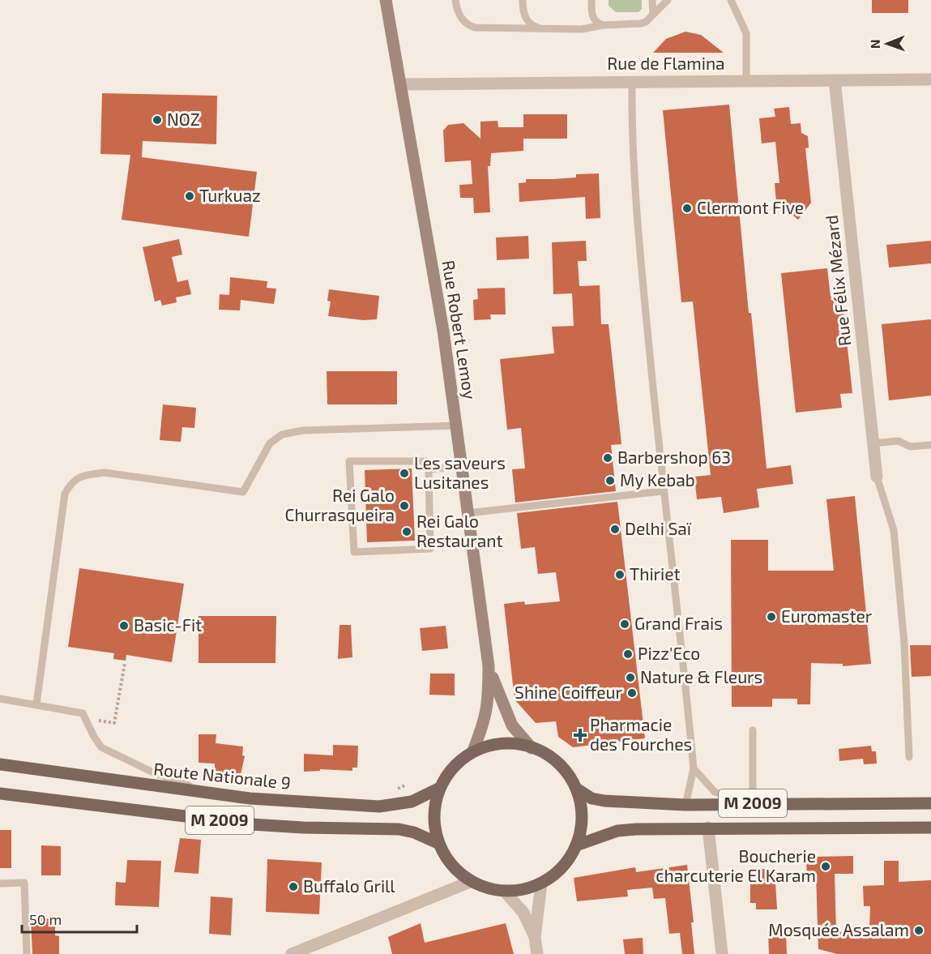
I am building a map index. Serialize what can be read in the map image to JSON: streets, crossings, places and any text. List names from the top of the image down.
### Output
{
  "streets": {
    "main road": ["Rue Robert Lemoy", "Route Nationale 9", "M 2009"],
    "street": ["Rue de Flamina", "Rue Félix Mézard"]
  },
  "crossings": [
    ["Rue de Flamina", "Rue Félix Mézard"],
    ["Rue de Flamina", "Rue Robert Lemoy"],
    ["Rue Robert Lemoy", "Route Nationale 9"],
    ["Rue Robert Lemoy", "M 2009"],
    ["Route Nationale 9", "M 2009"]
  ],
  "places": {
    "other": [
      "NOZ",
      "Turkuaz",
      "Clermont Five",
      "Barbershop 63",
      "Les saveurs Lusitanes",
      "My Kebab",
      "Rei Galo Churrasqueira",
      "Delhi Saï",
      "Rei Galo Restaurant",
      "Thiriet",
      "Euromaster",
      "Grand Frais",
      "Basic-Fit",
      "Pizz'Eco",
      "Nature & Fleurs",
      "Shine Coiffeur",
      "Boucherie charcuterie El Karam",
      "Buffalo Grill",
      "Mosquée Assalam"
    ],
    "health": ["Pharmacie des Fourches"]
  },
  "scale_bar": "50 m",
  "north": "left"
}
